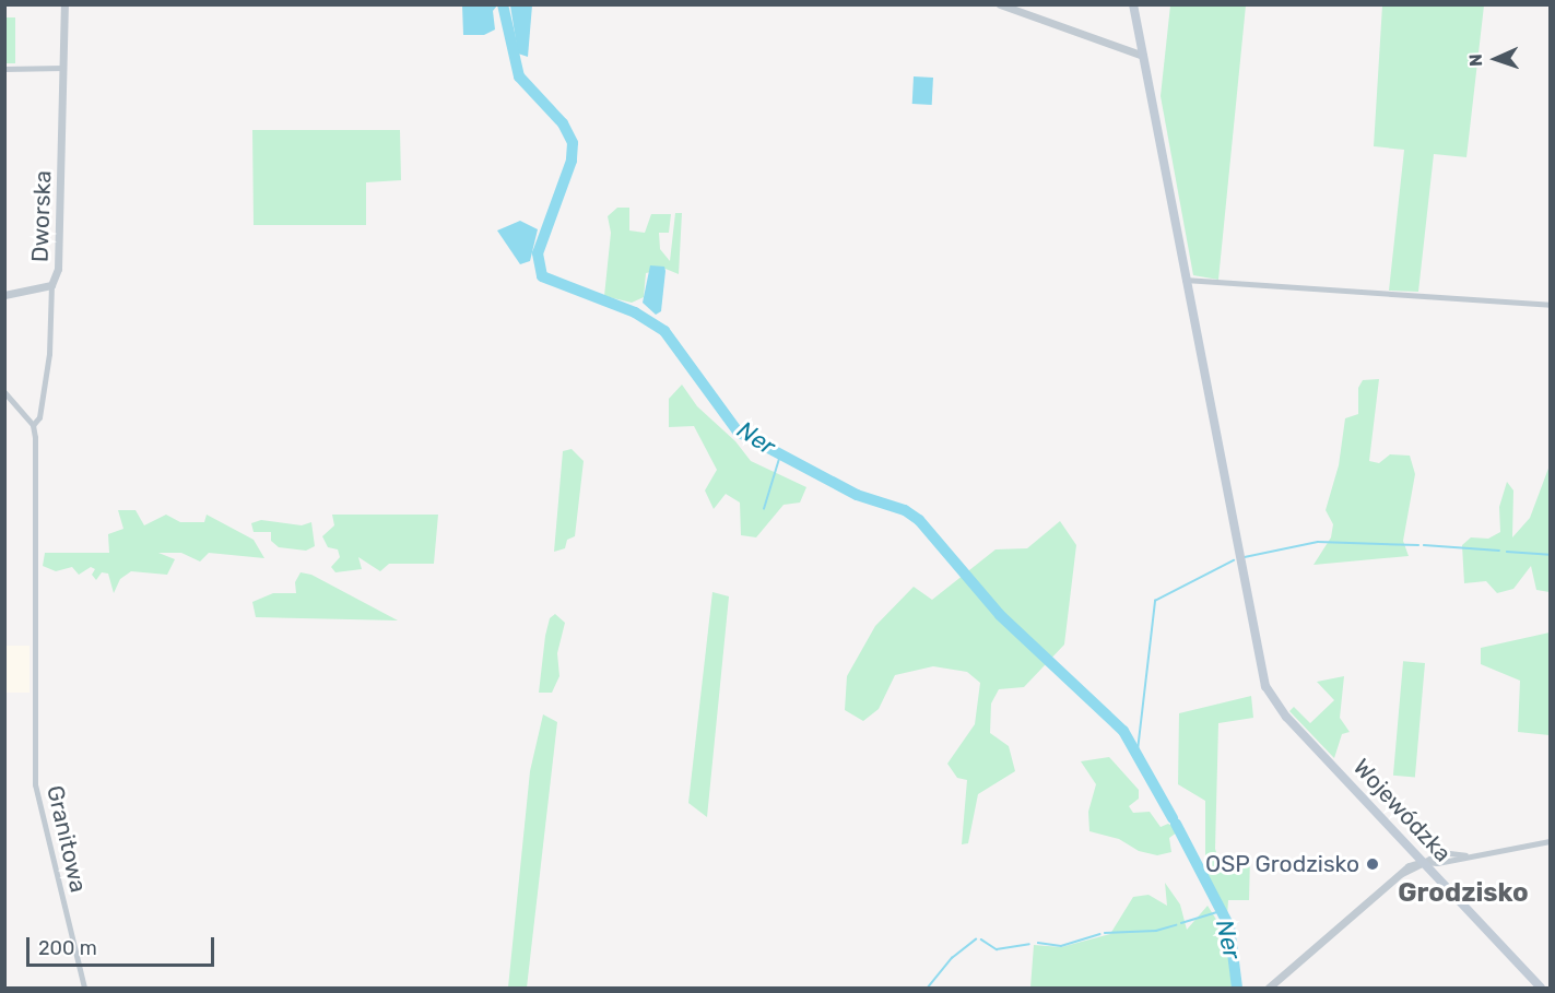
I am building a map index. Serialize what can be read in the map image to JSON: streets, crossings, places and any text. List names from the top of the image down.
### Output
{
  "streets": {
    "main road": ["Wojewódzka"],
    "street": ["Dworska", "Granitowa"]
  },
  "crossings": [
    ["Dworska", "Granitowa"]
  ],
  "districts": ["Grodzisko"],
  "water": ["Ner"],
  "places": ["OSP Grodzisko"],
  "scale_bar": "200 m",
  "north": "left"
}
